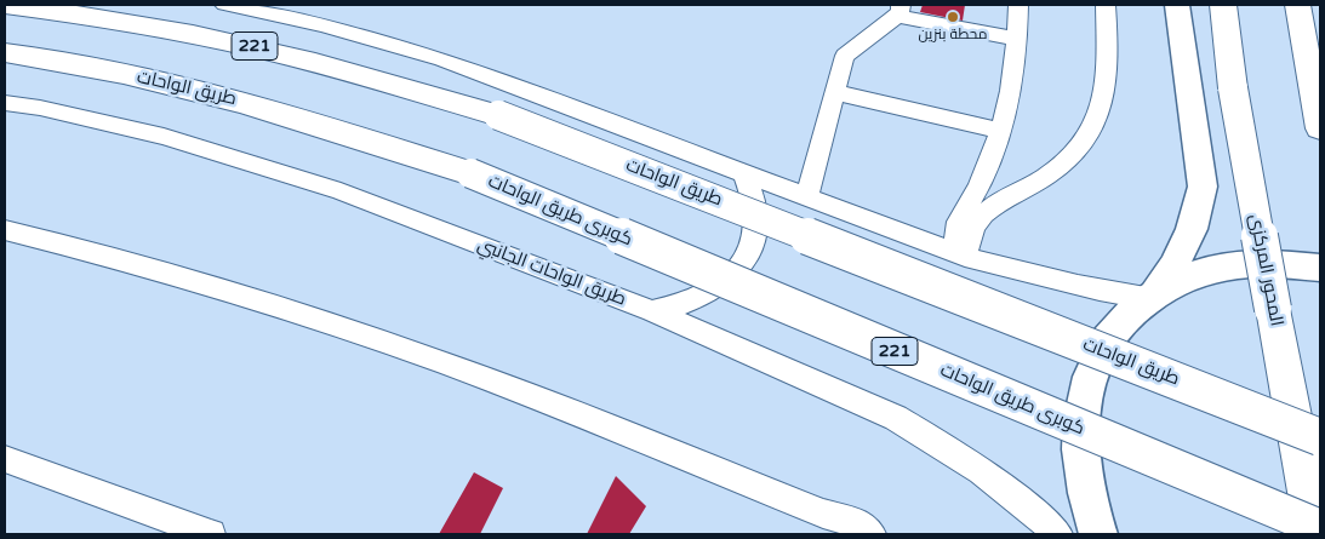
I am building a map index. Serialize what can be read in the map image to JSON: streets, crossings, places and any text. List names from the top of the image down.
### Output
{
  "streets": {
    "highway": [
      "221",
      "طريق الواحات",
      "كوبرى طريق الواحات",
      "المحور المركزى"
    ],
    "street": ["طريق الواحات الجانبي"]
  },
  "crossings": [
    ["طريق الواحات", "كوبرى طريق الواحات"]
  ],
  "places": ["محطة بنزين"]
}
